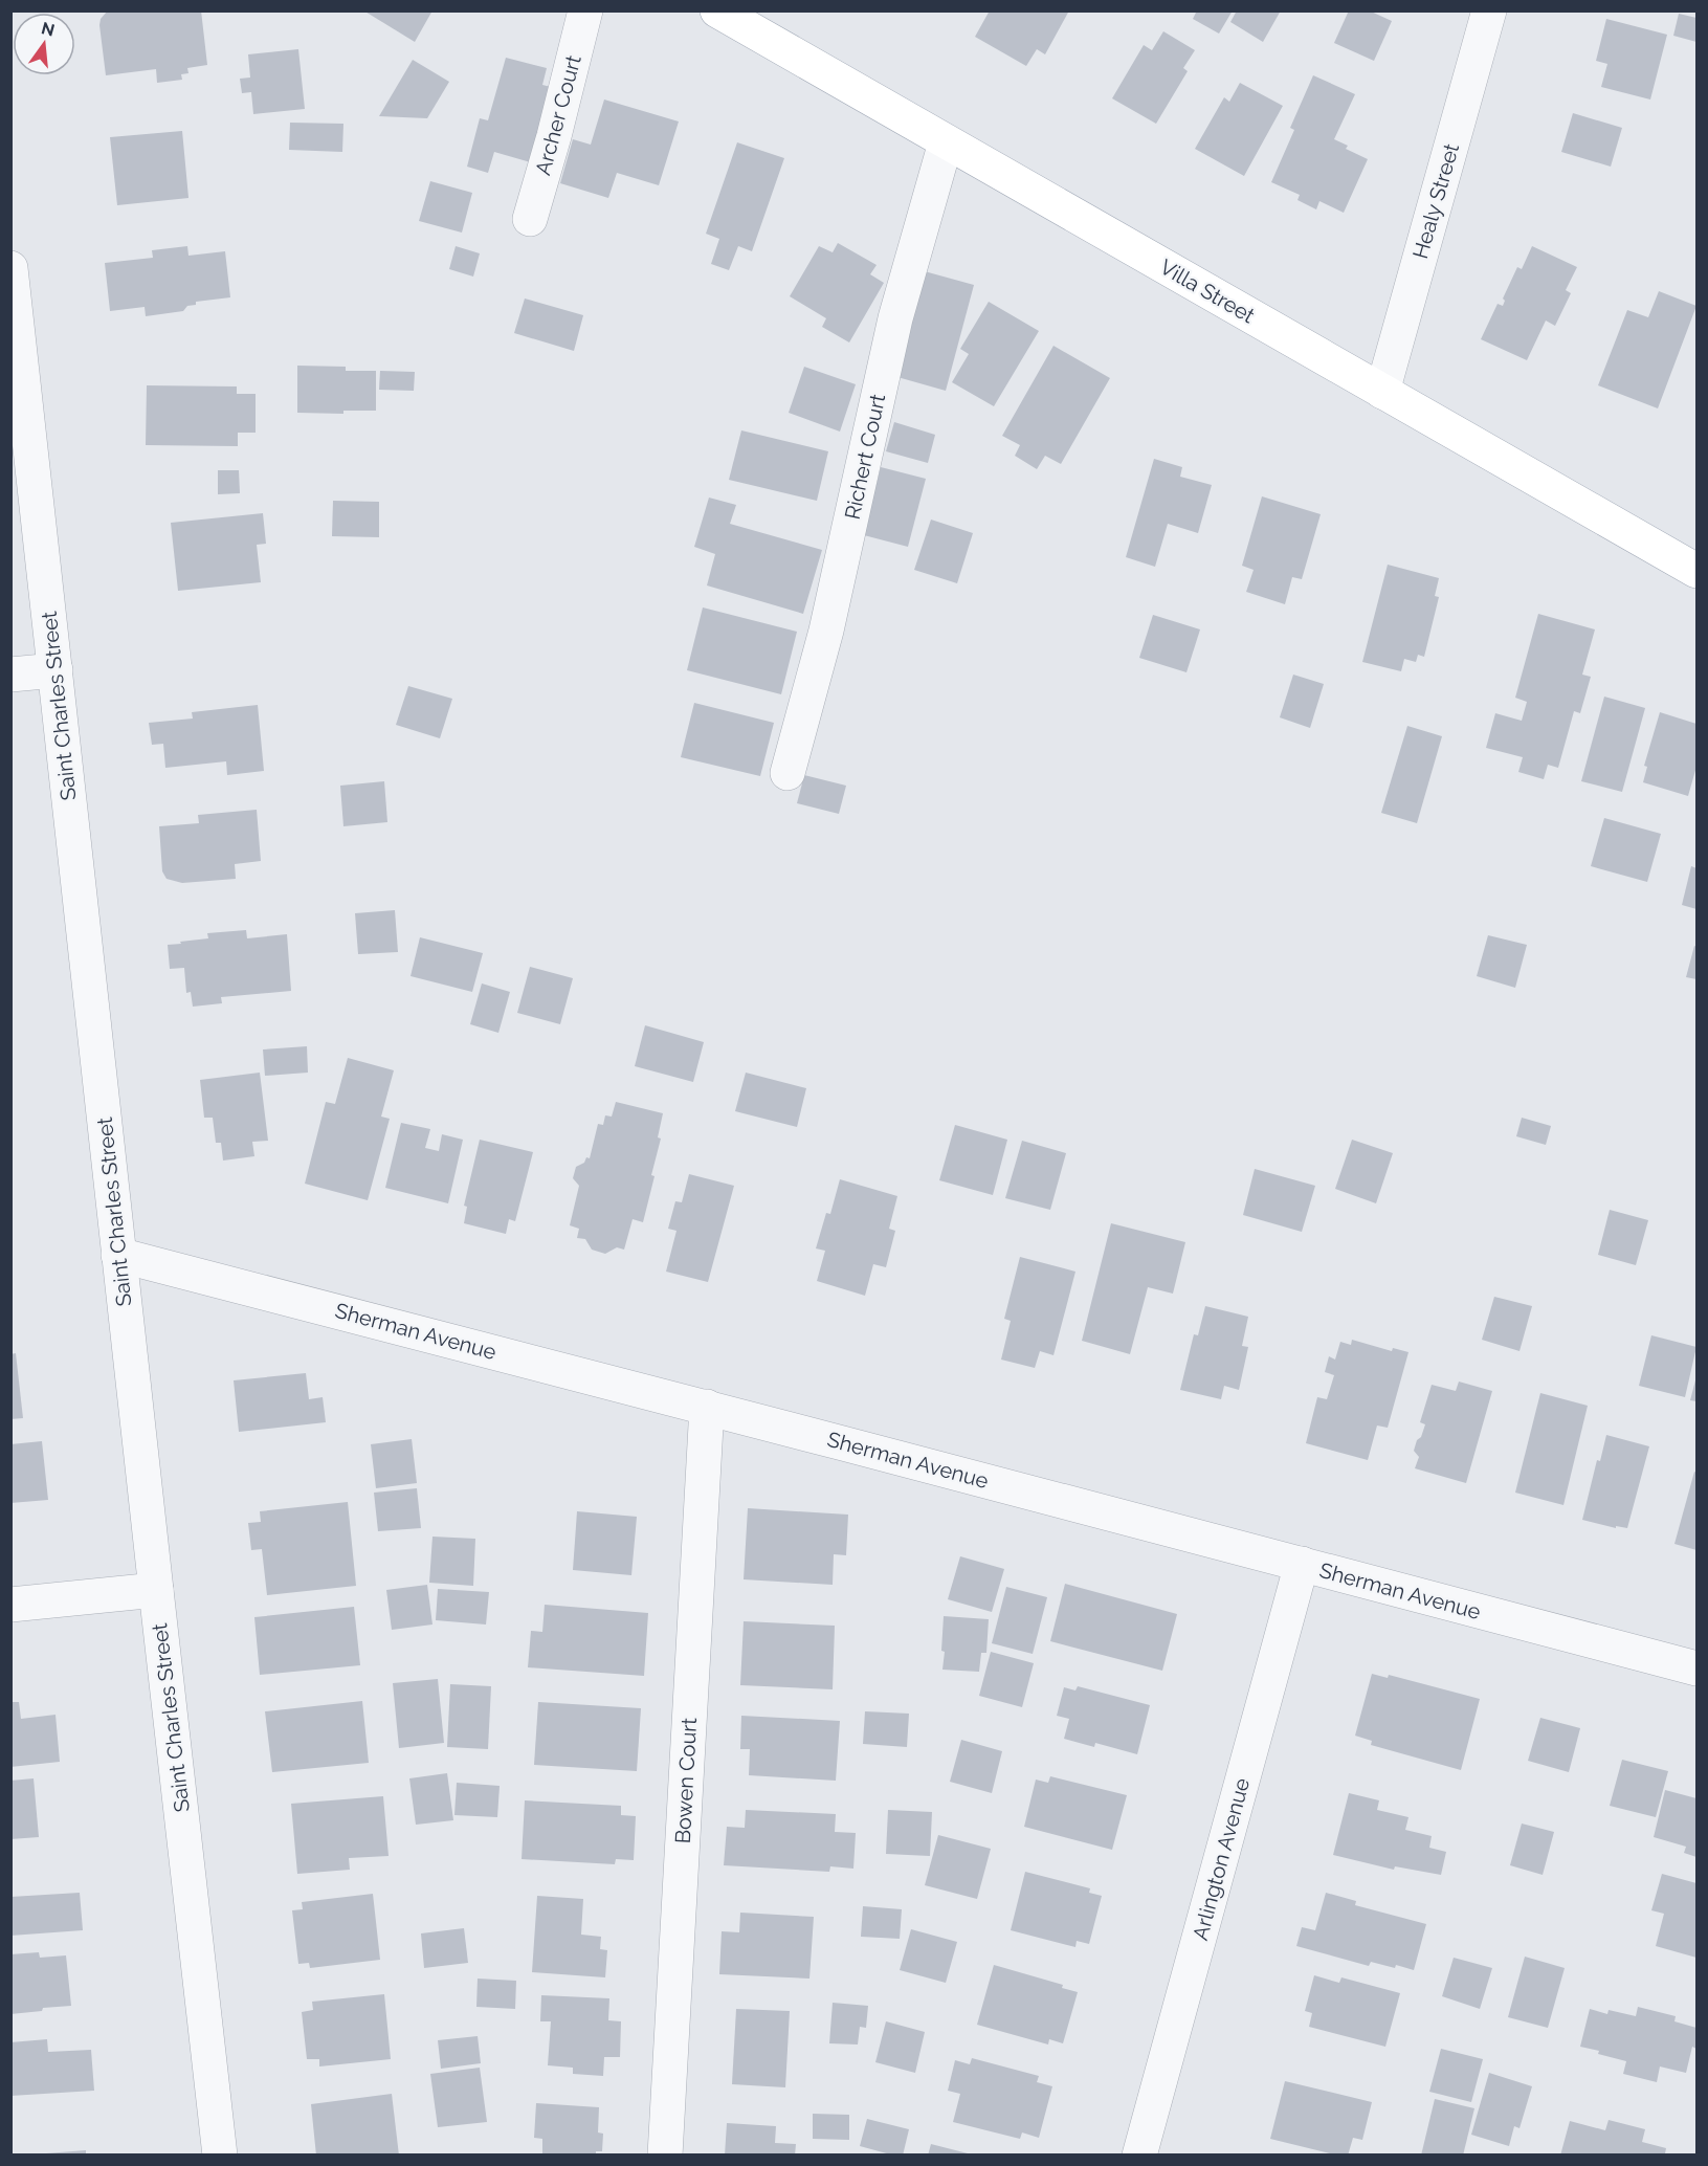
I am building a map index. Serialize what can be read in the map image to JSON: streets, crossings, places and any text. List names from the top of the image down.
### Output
{
  "streets": {
    "main road": ["Villa Street"],
    "street": [
      "Archer Court",
      "Healy Street",
      "Richert Court",
      "Saint Charles Street",
      "Sherman Avenue",
      "Bowen Court",
      "Arlington Avenue"
    ]
  },
  "crossings": [
    ["Healy Street", "Villa Street"],
    ["Villa Street", "Richert Court"],
    ["Saint Charles Street", "Sherman Avenue"],
    ["Sherman Avenue", "Bowen Court"],
    ["Sherman Avenue", "Arlington Avenue"]
  ],
  "north": "top"
}
